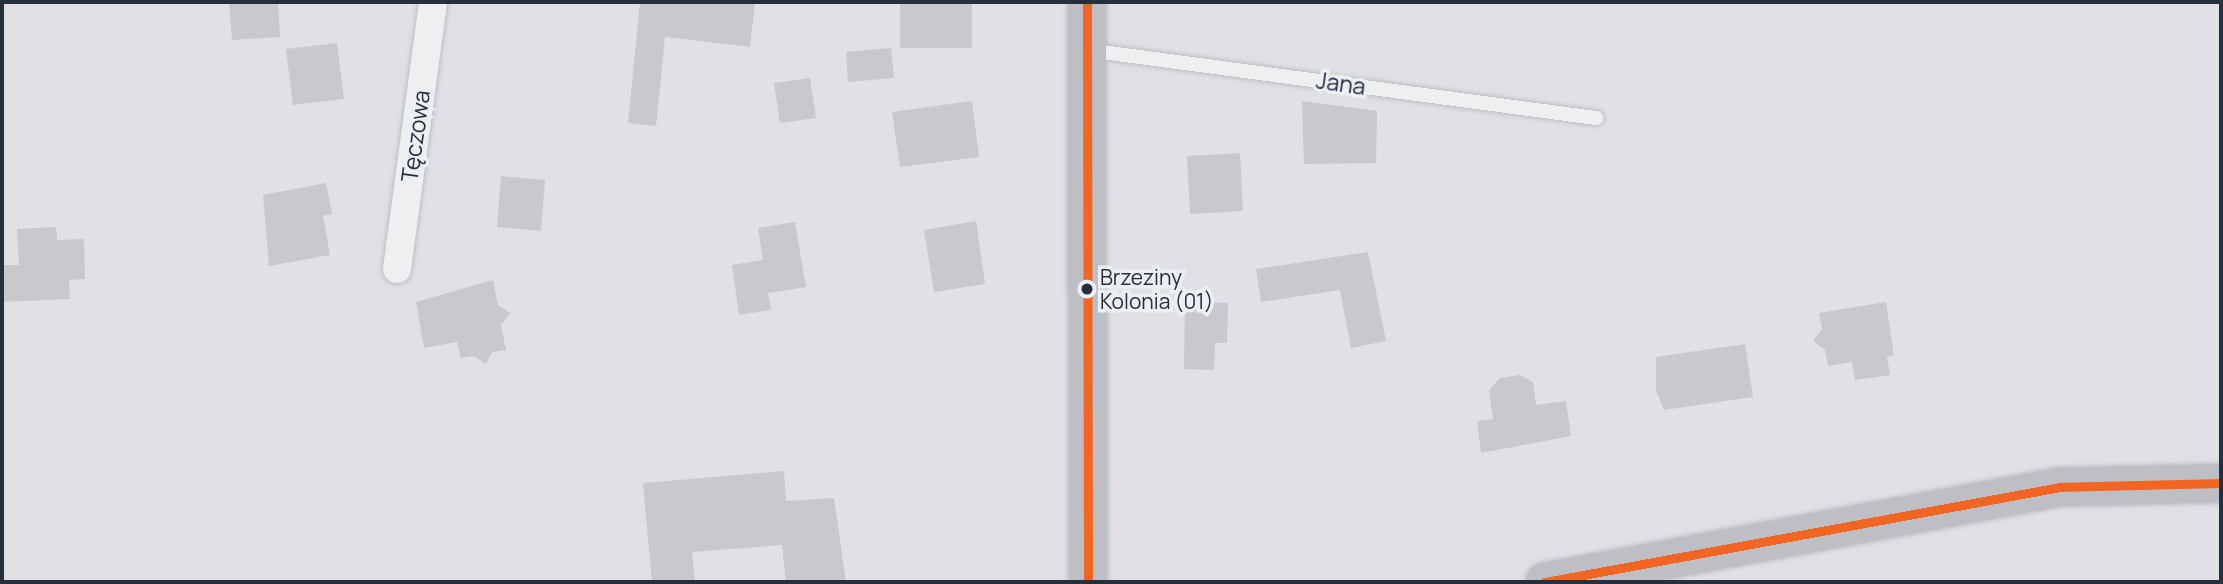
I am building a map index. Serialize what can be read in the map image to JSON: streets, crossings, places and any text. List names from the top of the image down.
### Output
{
  "streets": {
    "street": ["Tęczowa"],
    "lane": ["Jana"]
  },
  "places": ["Brzeziny Kolonia (01)"]
}
